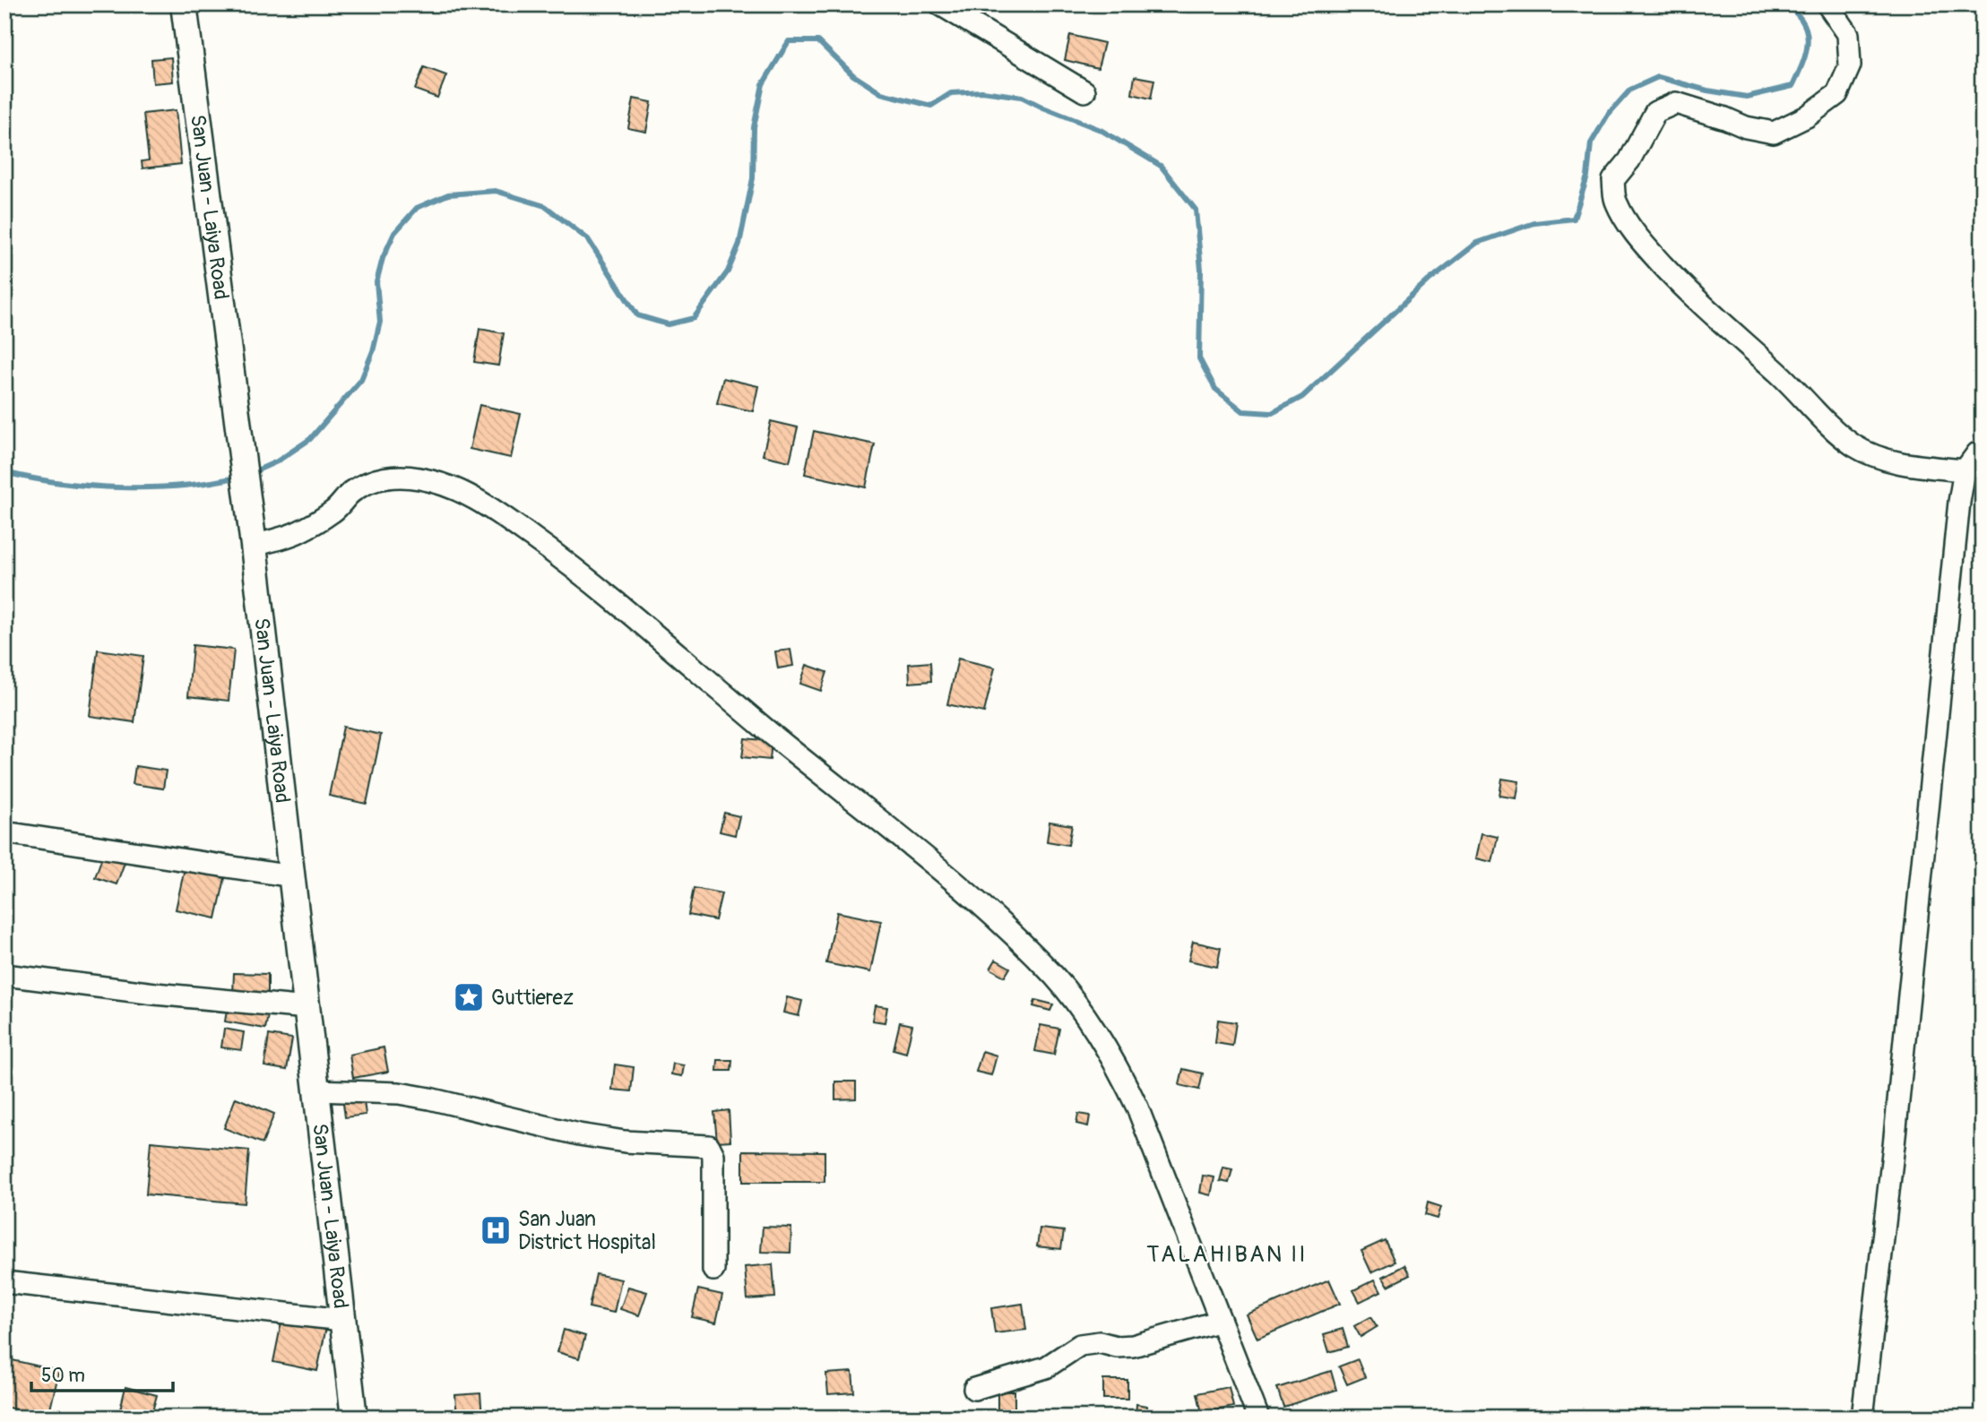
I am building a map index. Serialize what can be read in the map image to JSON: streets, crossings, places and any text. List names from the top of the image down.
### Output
{
  "streets": {
    "main road": ["San Juan - Laiya Road"]
  },
  "districts": ["TALAHIBAN II"],
  "places": {
    "place": ["Guttierez"],
    "hospital": ["San Juan District Hospital"]
  },
  "scale_bar": "50 m"
}
